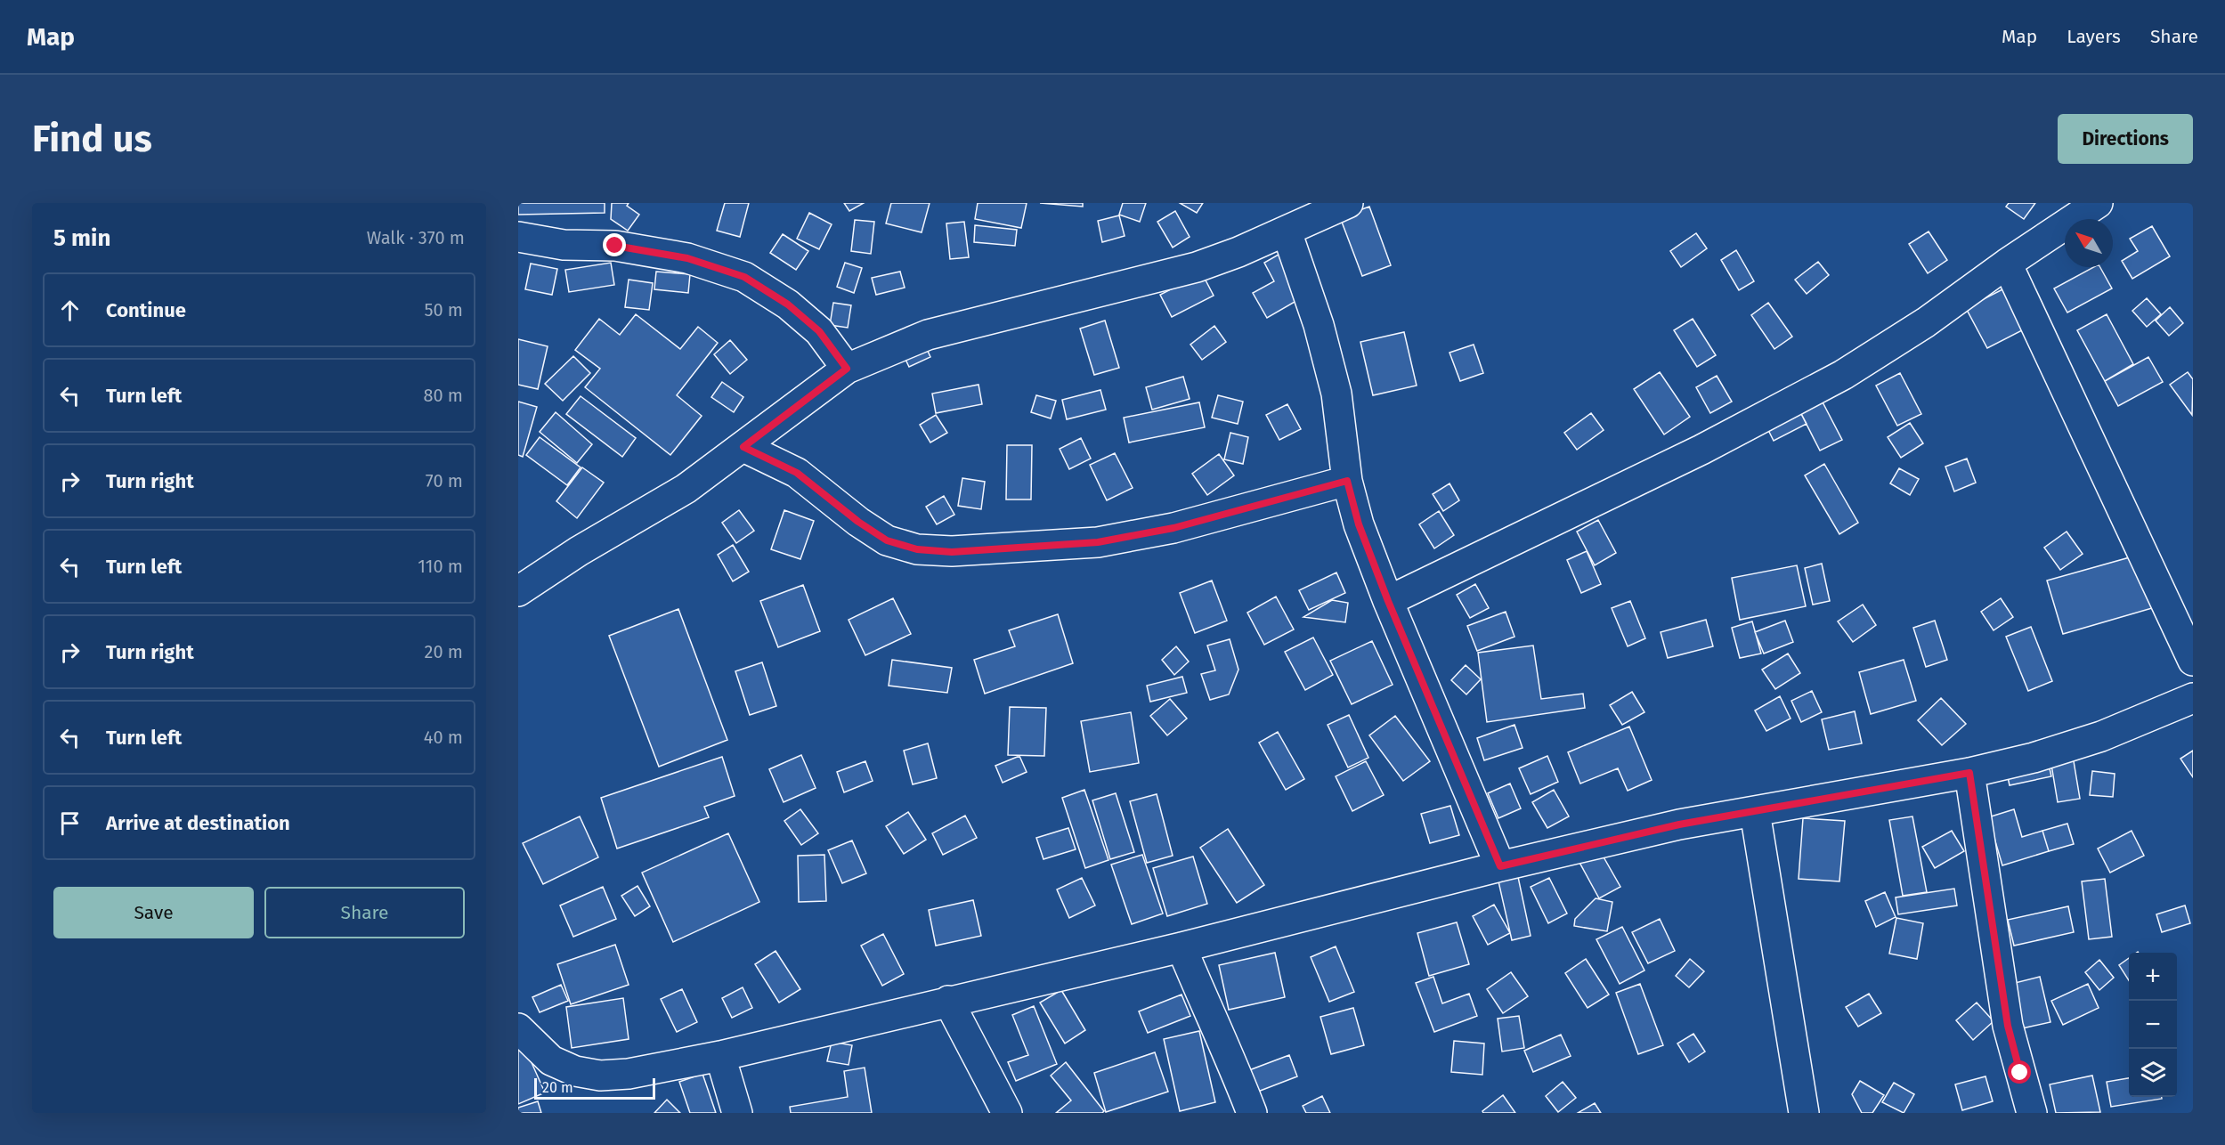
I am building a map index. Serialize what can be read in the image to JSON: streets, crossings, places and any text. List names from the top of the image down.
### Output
{
  "scale_bar": "20 m",
  "north": "top left",
  "page": {
    "header": "Map",
    "nav": ["Map", "Layers", "Share"],
    "buttons": [
      "Directions",
      ["Save", "Share"]
    ],
    "title": "Find us",
    "heading": ["5 min", "Walk · 370 m"],
    "list": [
      ["Continue", "50 m"],
      ["Turn left", "80 m"],
      ["Turn right", "70 m"],
      ["Turn left", "110 m"],
      ["Turn right", "20 m"],
      ["Turn left", "40 m"],
      "Arrive at destination"
    ],
    "map_buttons": ["+", "−"],
    "scale": "20 m"
  }
}
